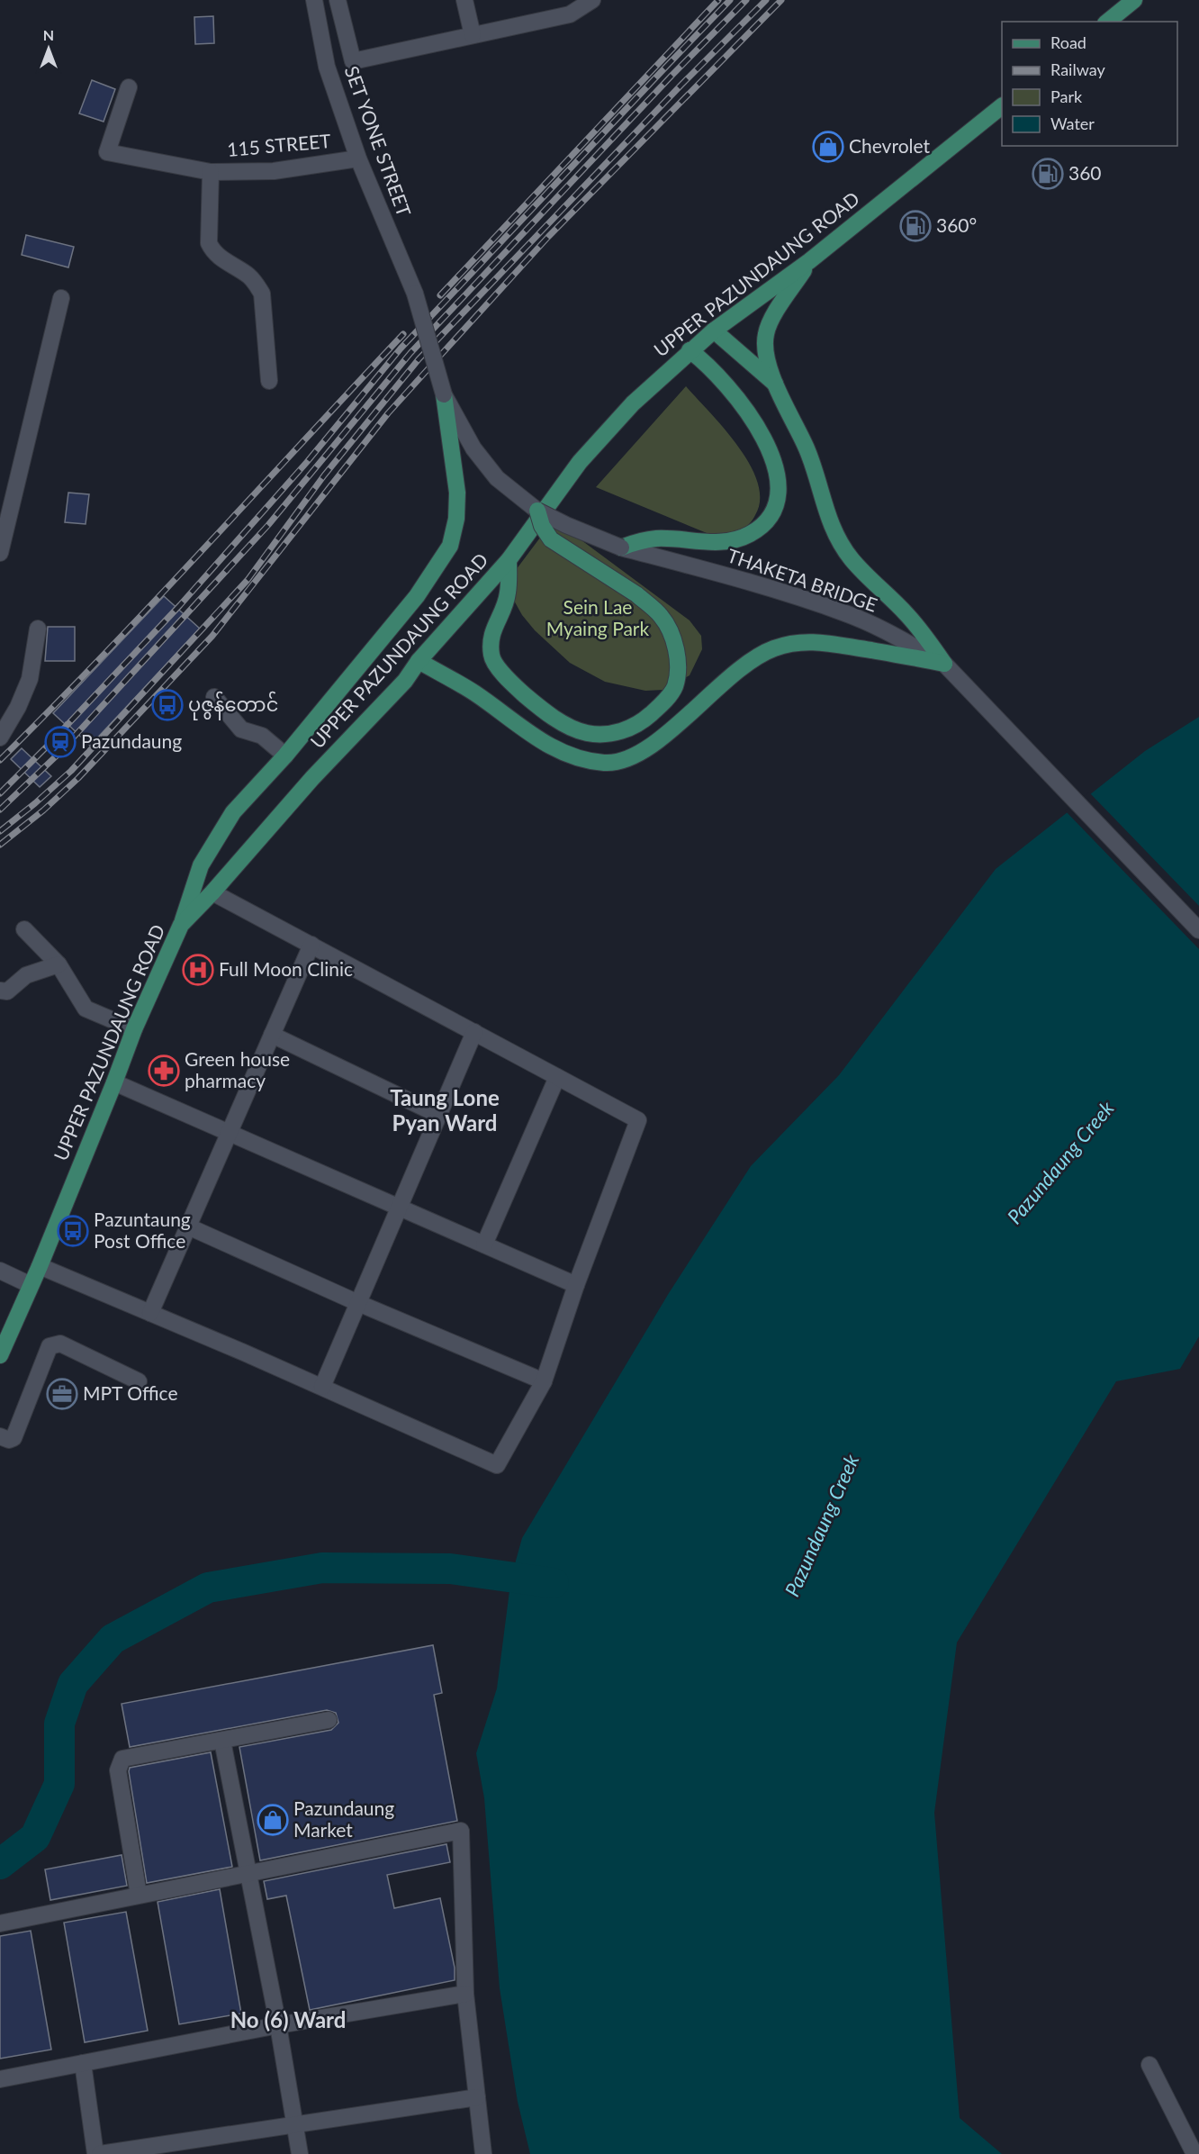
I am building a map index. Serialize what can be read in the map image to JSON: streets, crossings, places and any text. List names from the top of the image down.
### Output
{
  "streets": {
    "main road": ["UPPER PAZUNDAUNG ROAD"],
    "street": ["SET YONE STREET", "115 STREET", "THAKETA BRIDGE"]
  },
  "crossings": [
    ["SET YONE STREET", "115 STREET"],
    ["SET YONE STREET", "THAKETA BRIDGE"]
  ],
  "districts": ["Taung Lone Pyan Ward", "No (6) Ward"],
  "water": ["Pazundaung Creek"],
  "parks": ["Sein Lae Myaing Park"],
  "places": {
    "shop": ["Chevrolet", "Pazundaung Market"],
    "fuel station": ["360", "360°"],
    "bus stop": ["ပုဇွန်တောင်", "Pazuntaung Post Office"],
    "station": ["Pazundaung"],
    "hospital": ["Full Moon Clinic"],
    "pharmacy": ["Green house pharmacy"],
    "office": ["MPT Office"]
  },
  "legend": [
    "Road",
    "Railway",
    "Park",
    "Water"
  ],
  "north": "top"
}
